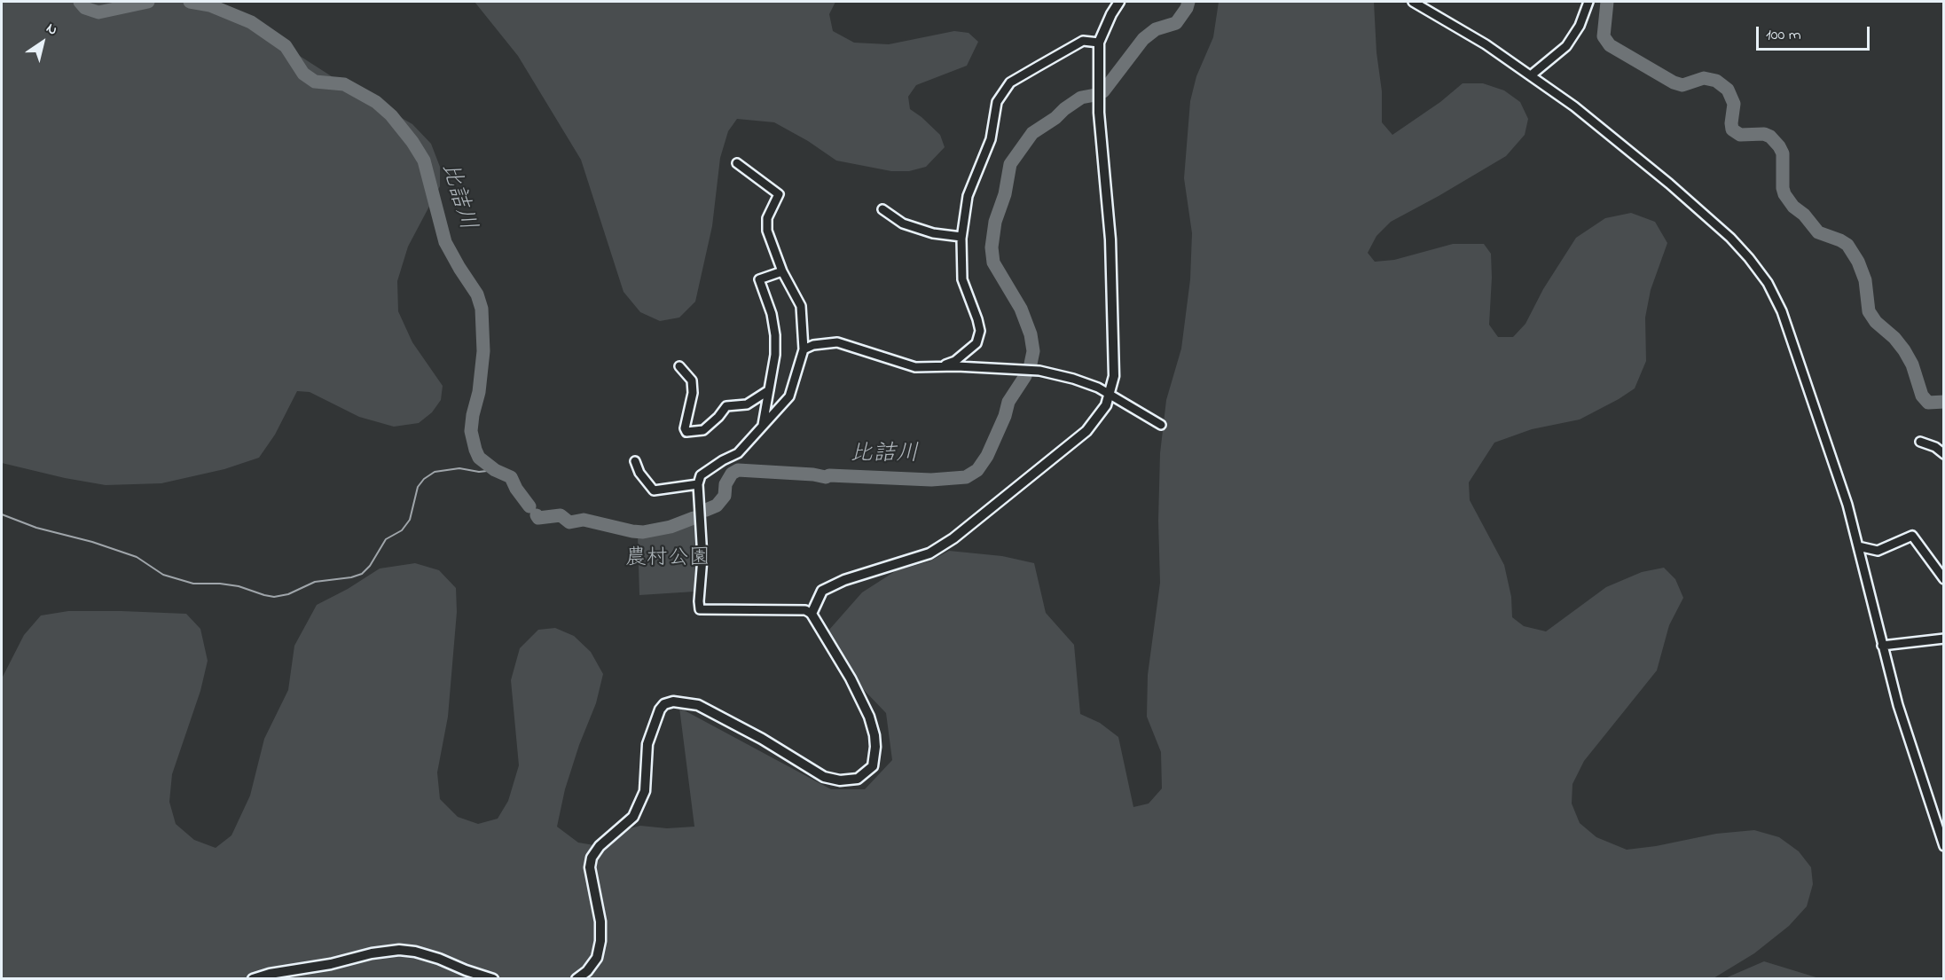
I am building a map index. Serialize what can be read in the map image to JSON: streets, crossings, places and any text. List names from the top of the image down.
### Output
{
  "water": ["比詰川"],
  "parks": ["農村公園"],
  "scale_bar": "100 m",
  "north": "top right"
}
